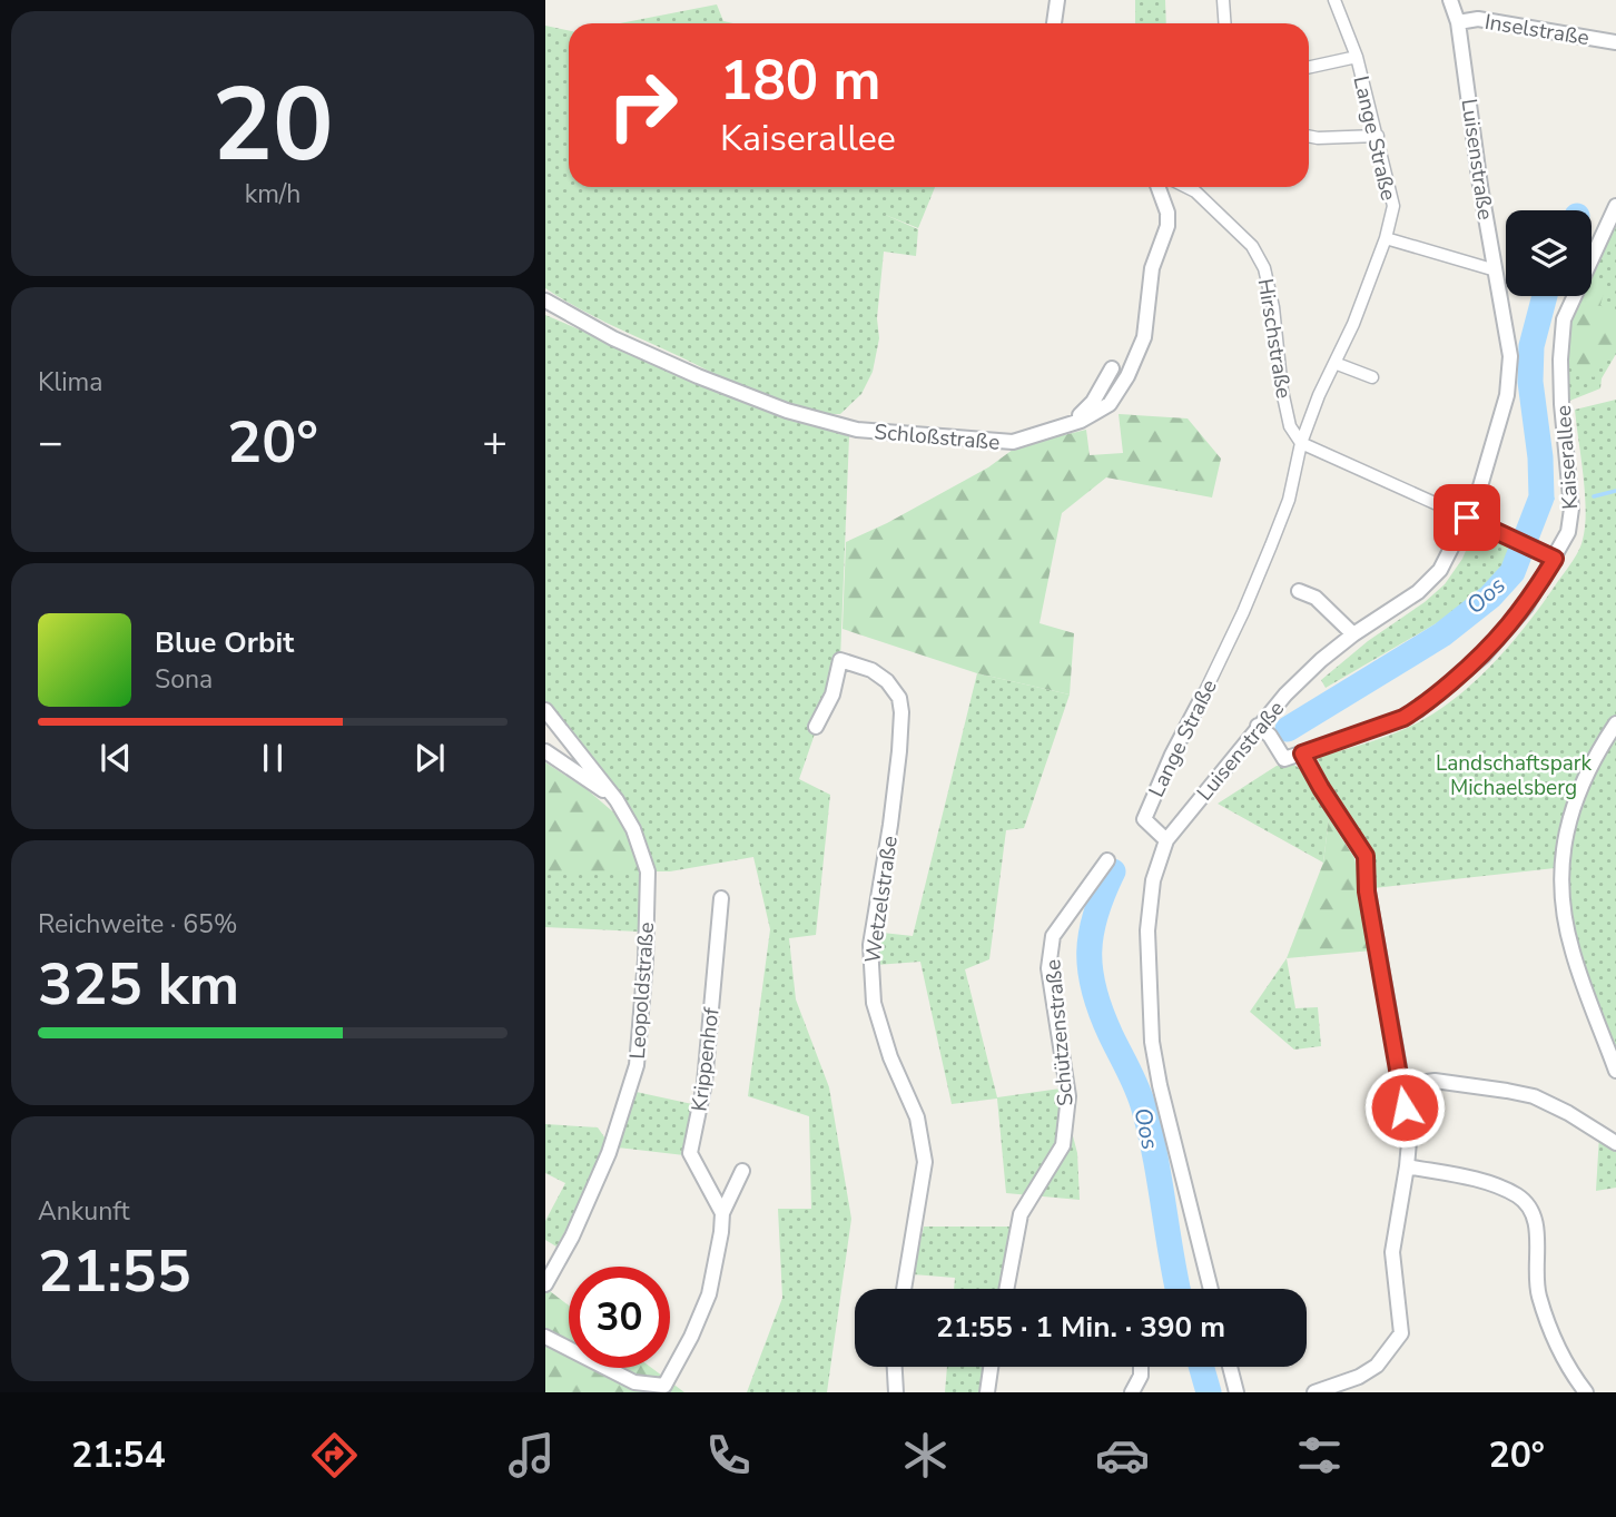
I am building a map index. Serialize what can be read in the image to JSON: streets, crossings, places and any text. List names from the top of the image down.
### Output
{
  "streets": {
    "street": [
      "Inselstraße",
      "Lange Straße",
      "Luisenstraße",
      "Hirschstraße",
      "Schloßstraße",
      "Kaiserallee",
      "Wetzelstraße",
      "Leopoldstraße",
      "Schützenstraße",
      "Krippenhof"
    ]
  },
  "crossings": [
    ["Inselstraße", "Luisenstraße"],
    ["Lange Straße", "Luisenstraße"],
    ["Lange Straße", "Hirschstraße"]
  ],
  "water": ["Oos"],
  "parks": ["Landschaftspark Michaelsberg"],
  "page": {
    "tile": [
      ["20", "km/h"],
      "Klima",
      ["Reichweite · 65%", "325 km"],
      ["Ankunft", "21:55"]
    ],
    "turn": ["180 m", "Kaiserallee"],
    "heat": ["−", "20°", "+"],
    "song": ["Blue Orbit", "Sona"],
    "limit": "30",
    "trip": "21:55 · 1 Min. · 390 m",
    "tabs": ["21:54", "20°"]
  }
}
